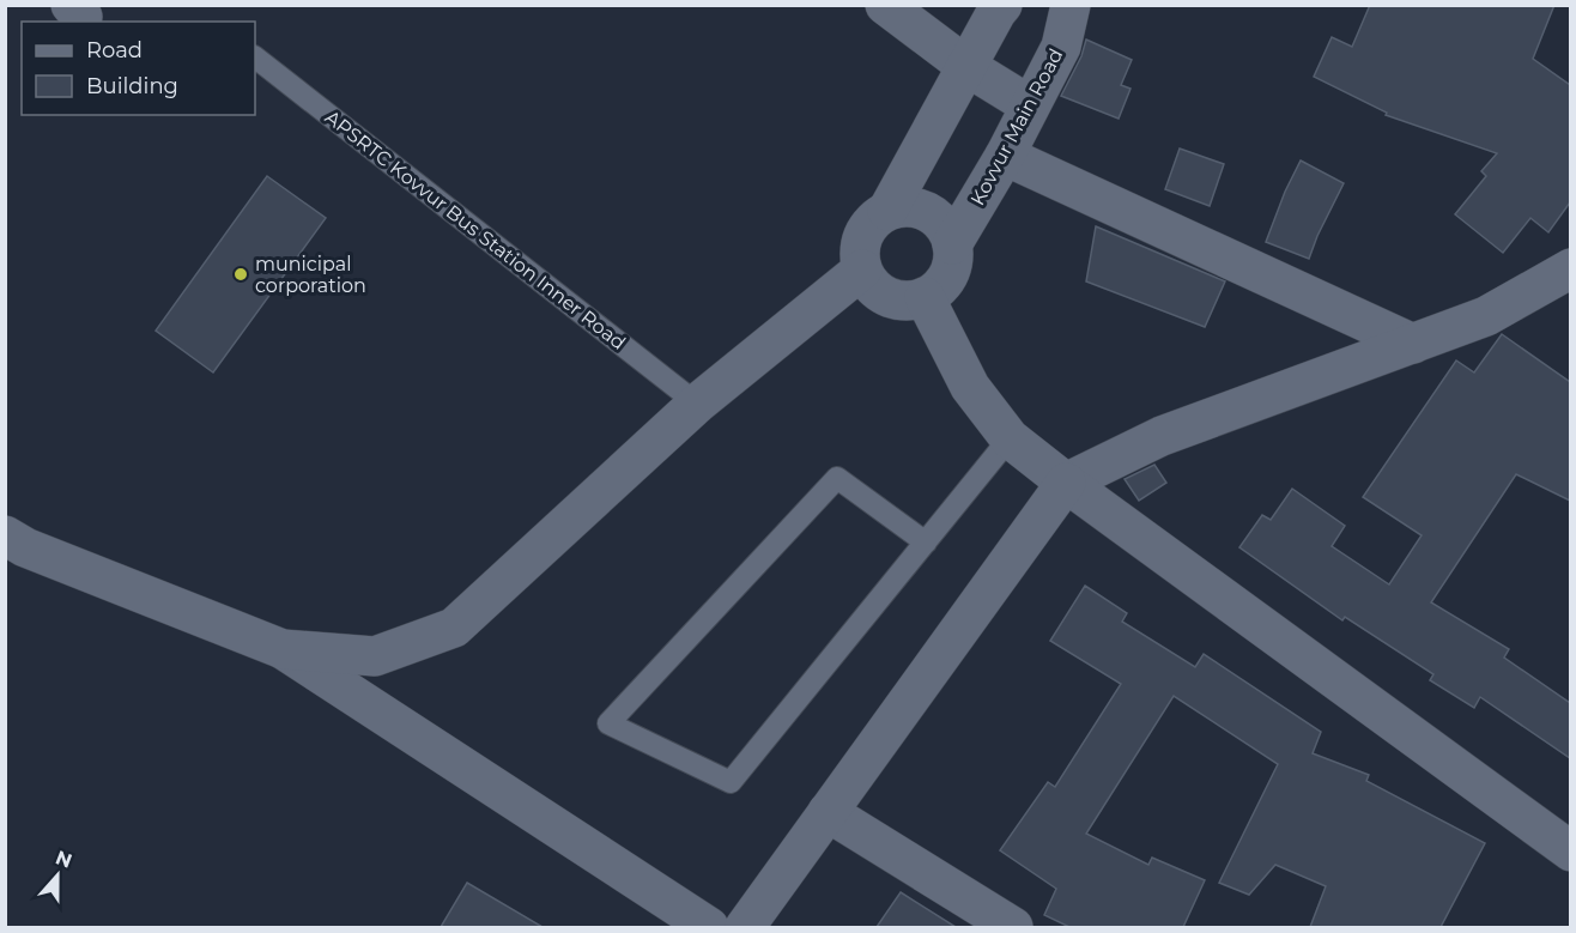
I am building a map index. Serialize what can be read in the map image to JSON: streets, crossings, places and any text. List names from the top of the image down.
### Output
{
  "streets": {
    "street": ["Kovvur Main Road"],
    "lane": ["APSRTC Kovvur Bus Station Inner Road"]
  },
  "places": ["municipal corporation"],
  "legend": ["Road", "Building"],
  "north": "top"
}
